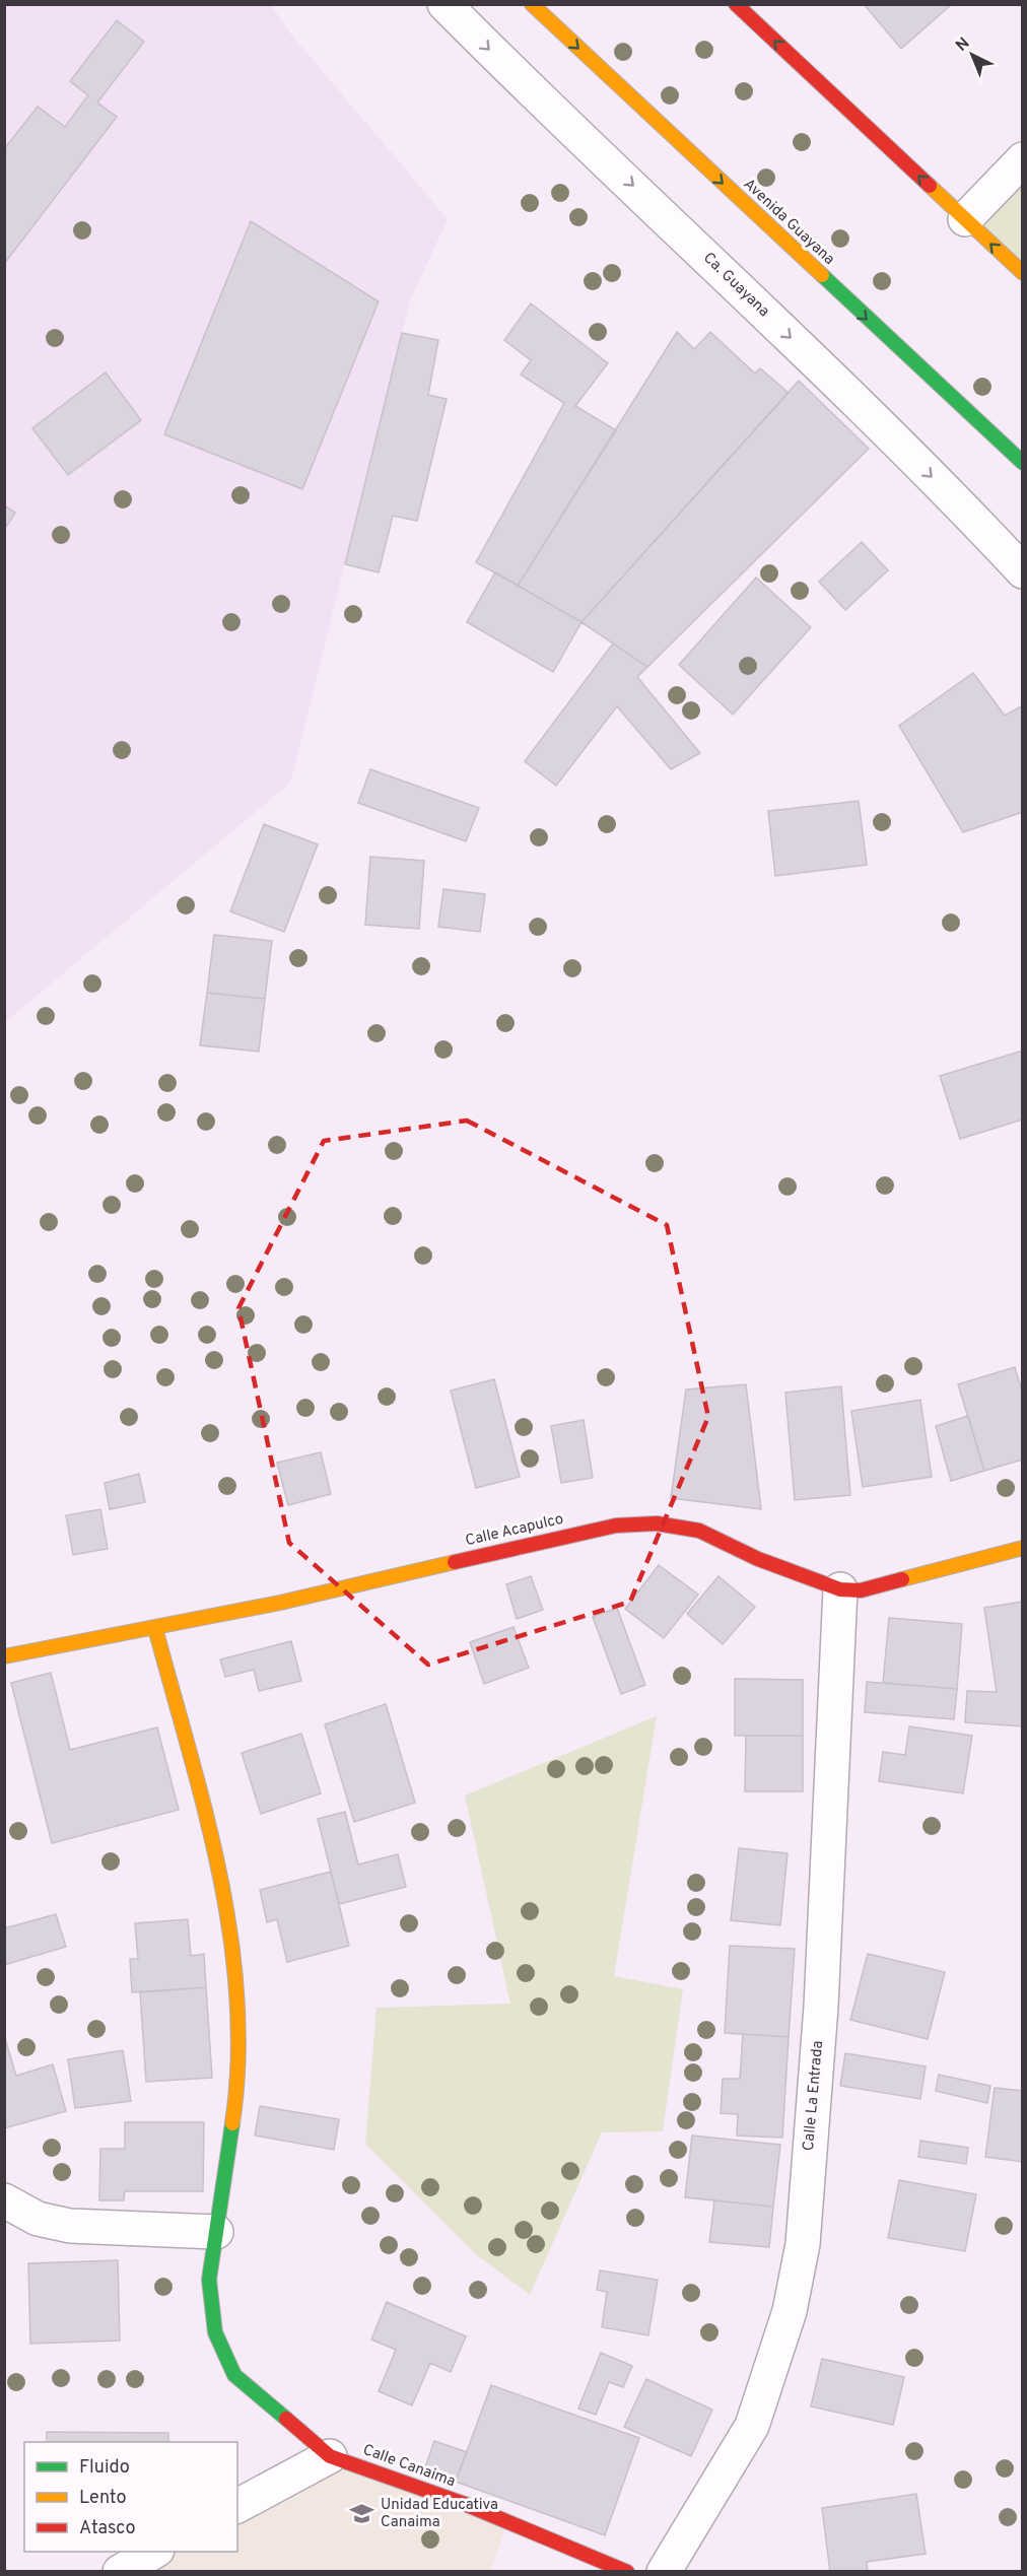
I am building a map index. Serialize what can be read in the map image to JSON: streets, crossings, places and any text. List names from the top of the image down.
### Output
{
  "streets": {
    "street": [
      "Avenida Guayana",
      "Ca. Guayana",
      "Calle Acapulco",
      "Calle La Entrada",
      "Calle Canaima"
    ]
  },
  "crossings": [
    ["Calle Acapulco", "Calle La Entrada"]
  ],
  "one_way": ["Avenida Guayana"],
  "places": {
    "school or university": ["Unidad Educativa Canaima"]
  },
  "legend": ["Fluido", "Lento", "Atasco"],
  "north": "top left"
}
